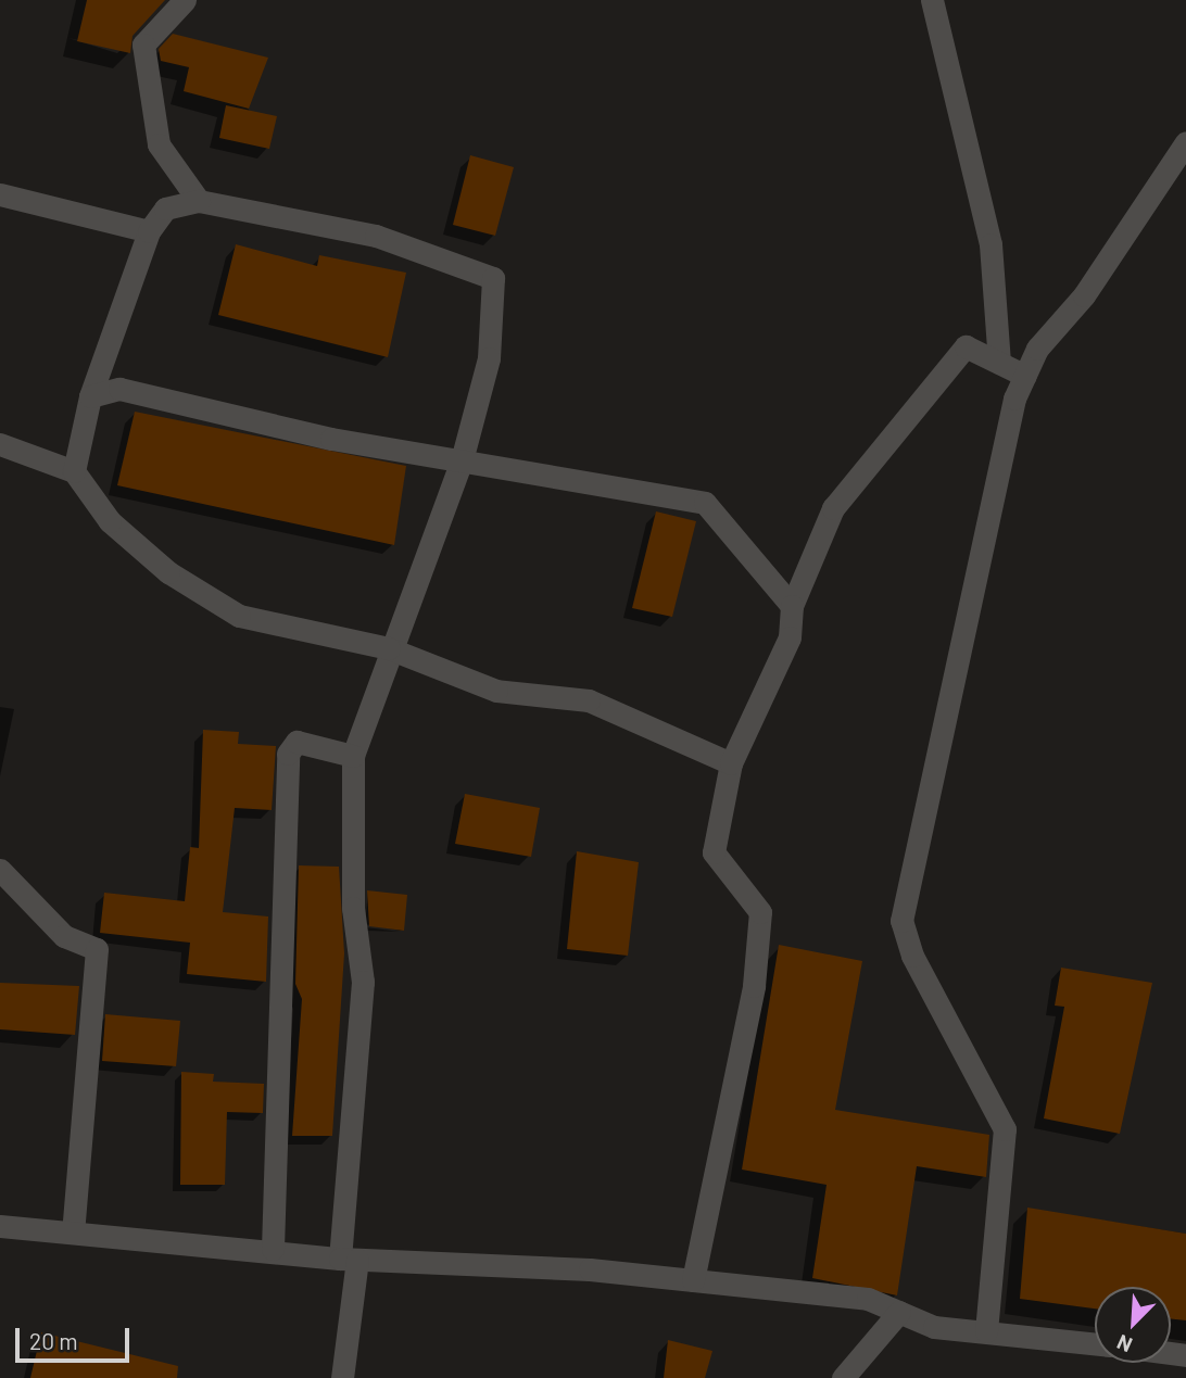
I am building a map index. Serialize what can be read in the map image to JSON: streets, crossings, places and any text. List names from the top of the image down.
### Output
{
  "scale_bar": "20 m",
  "north": "bottom left"
}
